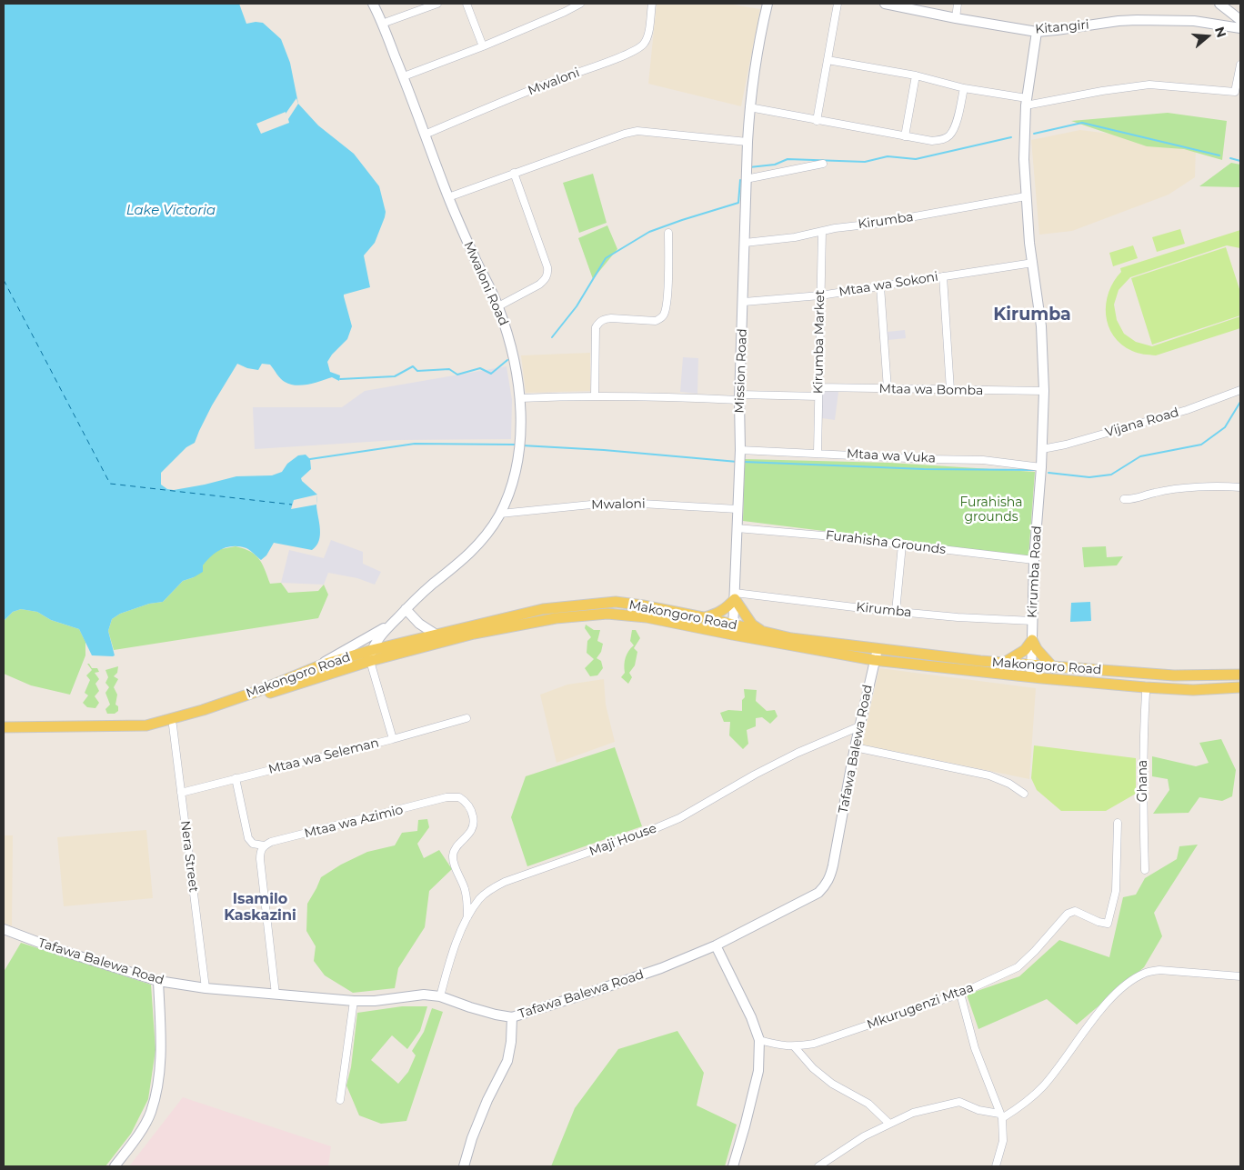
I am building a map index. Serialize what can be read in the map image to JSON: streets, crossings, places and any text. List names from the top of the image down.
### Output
{
  "streets": {
    "main road": [
      "Kitangiri",
      "Mwaloni Road",
      "Mission Road",
      "Kirumba Road",
      "Makongoro Road",
      "Tafawa Balewa Road"
    ],
    "street": [
      "Mwaloni",
      "Kirumba",
      "Mtaa wa Sokoni",
      "Kirumba Market",
      "Mtaa wa Bomba",
      "Vijana Road",
      "Mtaa wa Vuka",
      "Furahisha Grounds",
      "Mtaa wa Seleman",
      "Ghana",
      "Mtaa wa Azimio",
      "Maji House",
      "Nera Street",
      "Mkurugenzi Mtaa"
    ]
  },
  "crossings": [
    ["Kitangiri", "Kirumba Road"],
    ["Mwaloni", "Mwaloni Road"],
    ["Mwaloni", "Mission Road"],
    ["Kirumba", "Kirumba Market"],
    ["Kirumba", "Mission Road"],
    ["Kirumba", "Kirumba Road"],
    ["Mwaloni Road", "Makongoro Road"],
    ["Mtaa wa Sokoni", "Kirumba Market"],
    ["Mtaa wa Sokoni", "Mission Road"],
    ["Mtaa wa Sokoni", "Kirumba Road"],
    ["Kirumba Market", "Mtaa wa Bomba"],
    ["Kirumba Market", "Mtaa wa Vuka"],
    ["Mission Road", "Mtaa wa Vuka"],
    ["Mission Road", "Furahisha Grounds"],
    ["Mission Road", "Makongoro Road"],
    ["Mtaa wa Bomba", "Kirumba Road"],
    ["Vijana Road", "Kirumba Road"],
    ["Mtaa wa Vuka", "Kirumba Road"],
    ["Furahisha Grounds", "Kirumba Road"],
    ["Kirumba Road", "Makongoro Road"],
    ["Makongoro Road", "Tafawa Balewa Road"],
    ["Makongoro Road", "Nera Street"],
    ["Tafawa Balewa Road", "Maji House"],
    ["Tafawa Balewa Road", "Nera Street"],
    ["Mtaa wa Seleman", "Nera Street"],
    ["Mtaa wa Azimio", "Maji House"]
  ],
  "districts": ["Kirumba", "Isamilo Kaskazini"],
  "water": ["Lake Victoria"],
  "parks": ["Furahisha grounds"],
  "north": "right"
}
